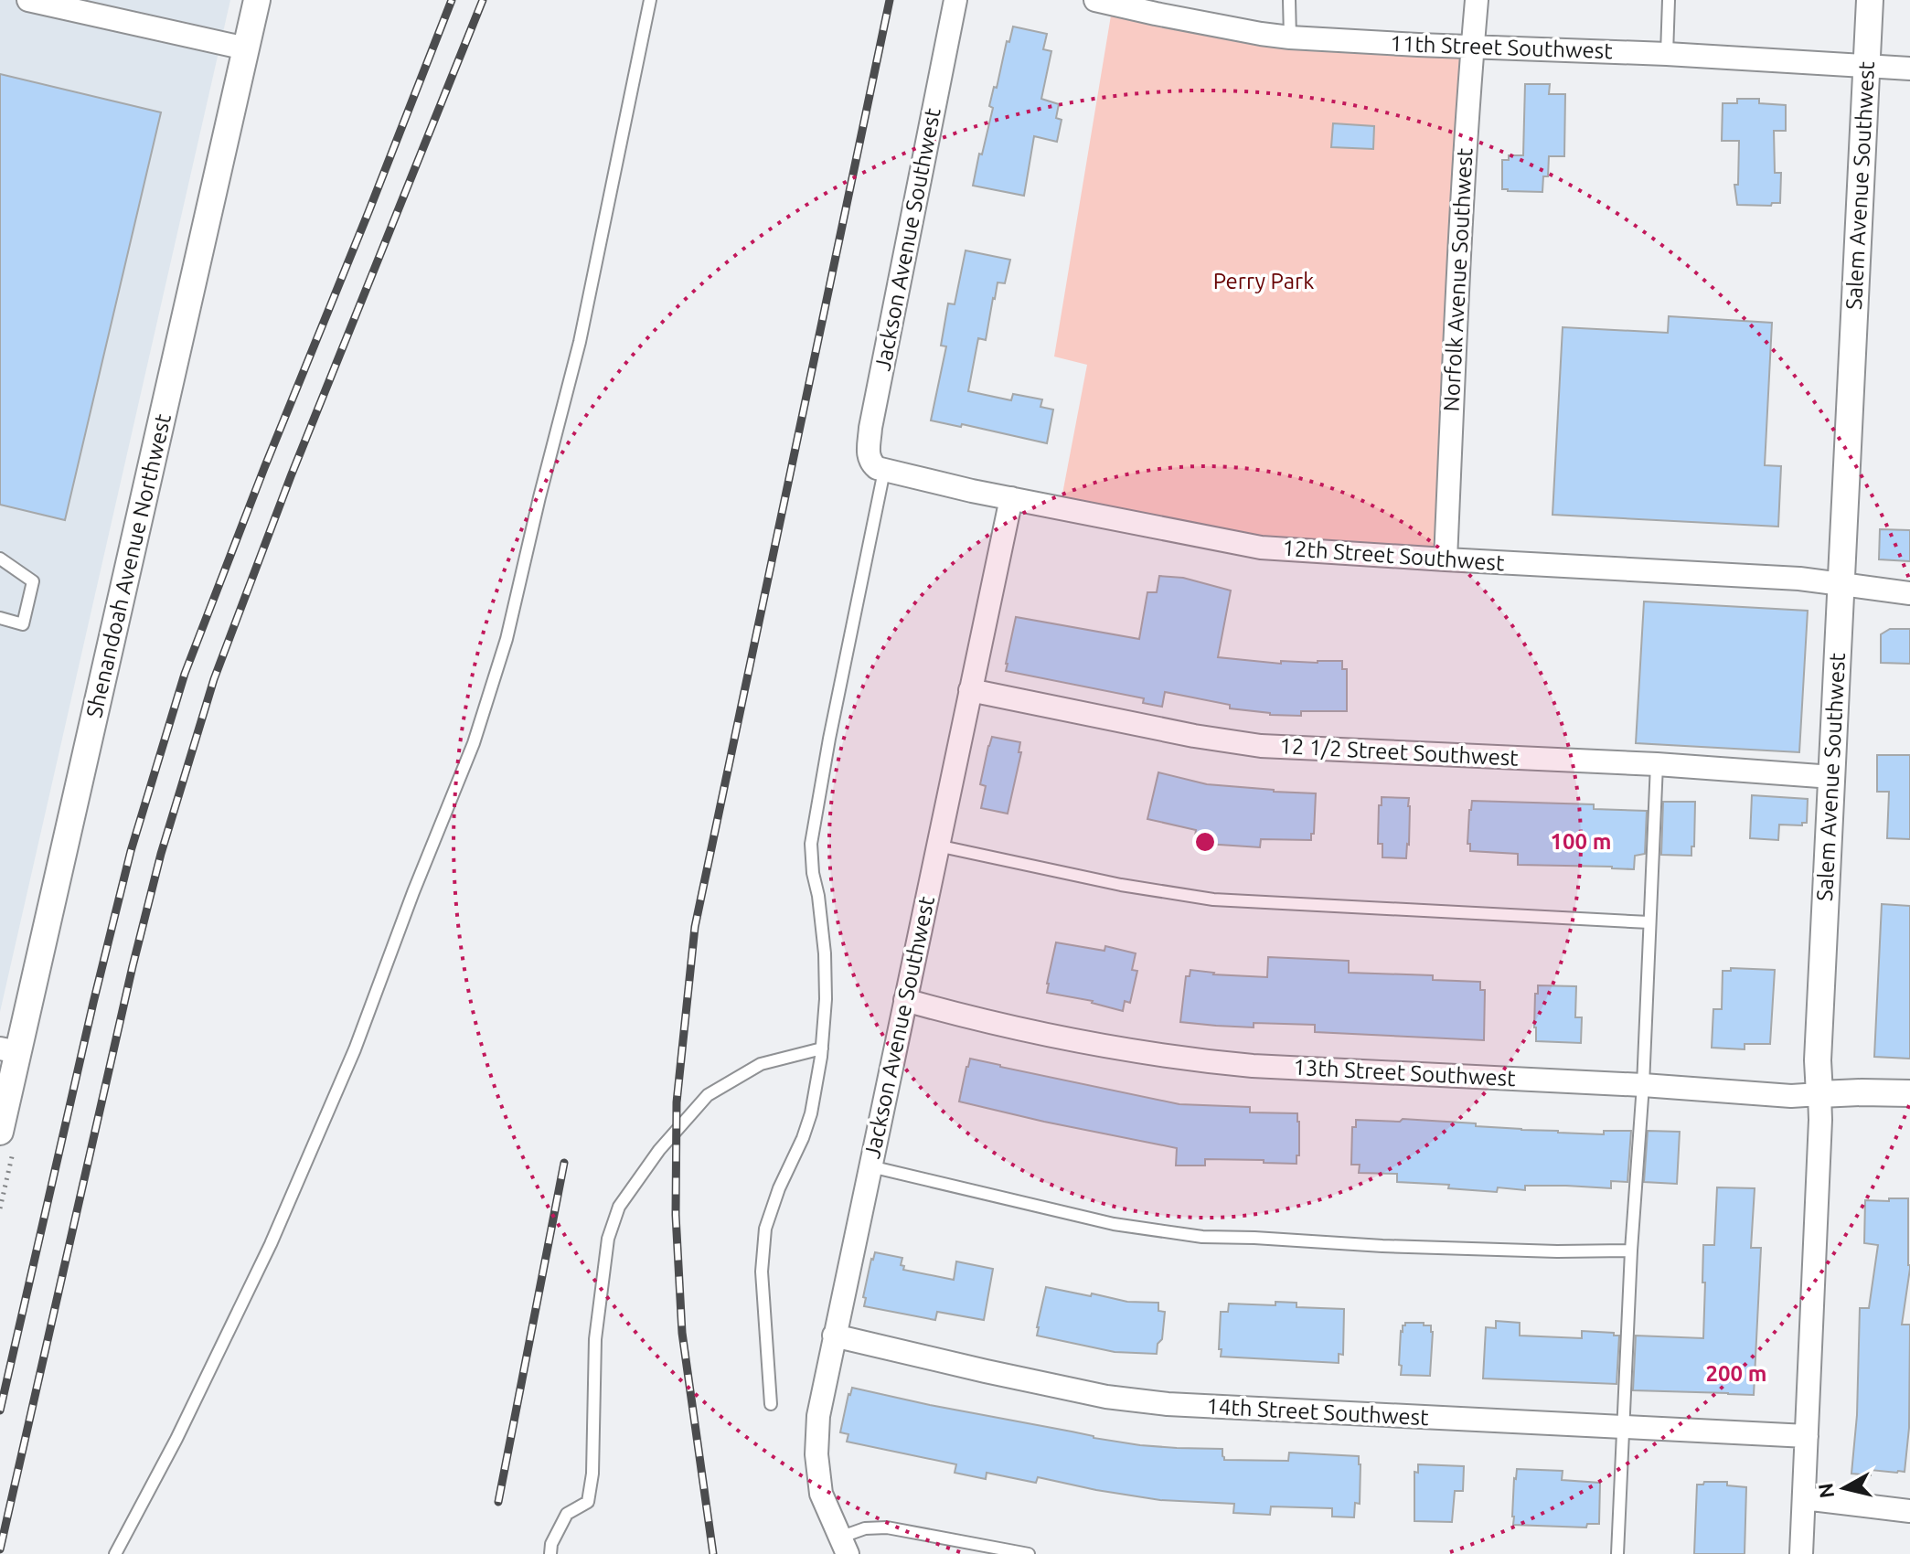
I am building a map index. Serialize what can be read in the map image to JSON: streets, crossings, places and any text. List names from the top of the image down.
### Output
{
  "streets": {
    "street": [
      "11th Street Southwest",
      "Salem Avenue Southwest",
      "Jackson Avenue Southwest",
      "Norfolk Avenue Southwest",
      "12th Street Southwest",
      "Shenandoah Avenue Northwest",
      "12 1/2 Street Southwest",
      "13th Street Southwest",
      "14th Street Southwest"
    ]
  },
  "crossings": [
    ["11th Street Southwest", "Salem Avenue Southwest"],
    ["11th Street Southwest", "Norfolk Avenue Southwest"],
    ["Salem Avenue Southwest", "12th Street Southwest"],
    ["Salem Avenue Southwest", "12 1/2 Street Southwest"],
    ["Salem Avenue Southwest", "13th Street Southwest"],
    ["Salem Avenue Southwest", "14th Street Southwest"],
    ["Jackson Avenue Southwest", "12th Street Southwest"],
    ["Jackson Avenue Southwest", "12 1/2 Street Southwest"],
    ["Jackson Avenue Southwest", "13th Street Southwest"],
    ["Jackson Avenue Southwest", "14th Street Southwest"],
    ["Norfolk Avenue Southwest", "12th Street Southwest"]
  ],
  "parks": ["Perry Park"],
  "north": "left",
  "rings": ["100 m", "200 m"]
}
